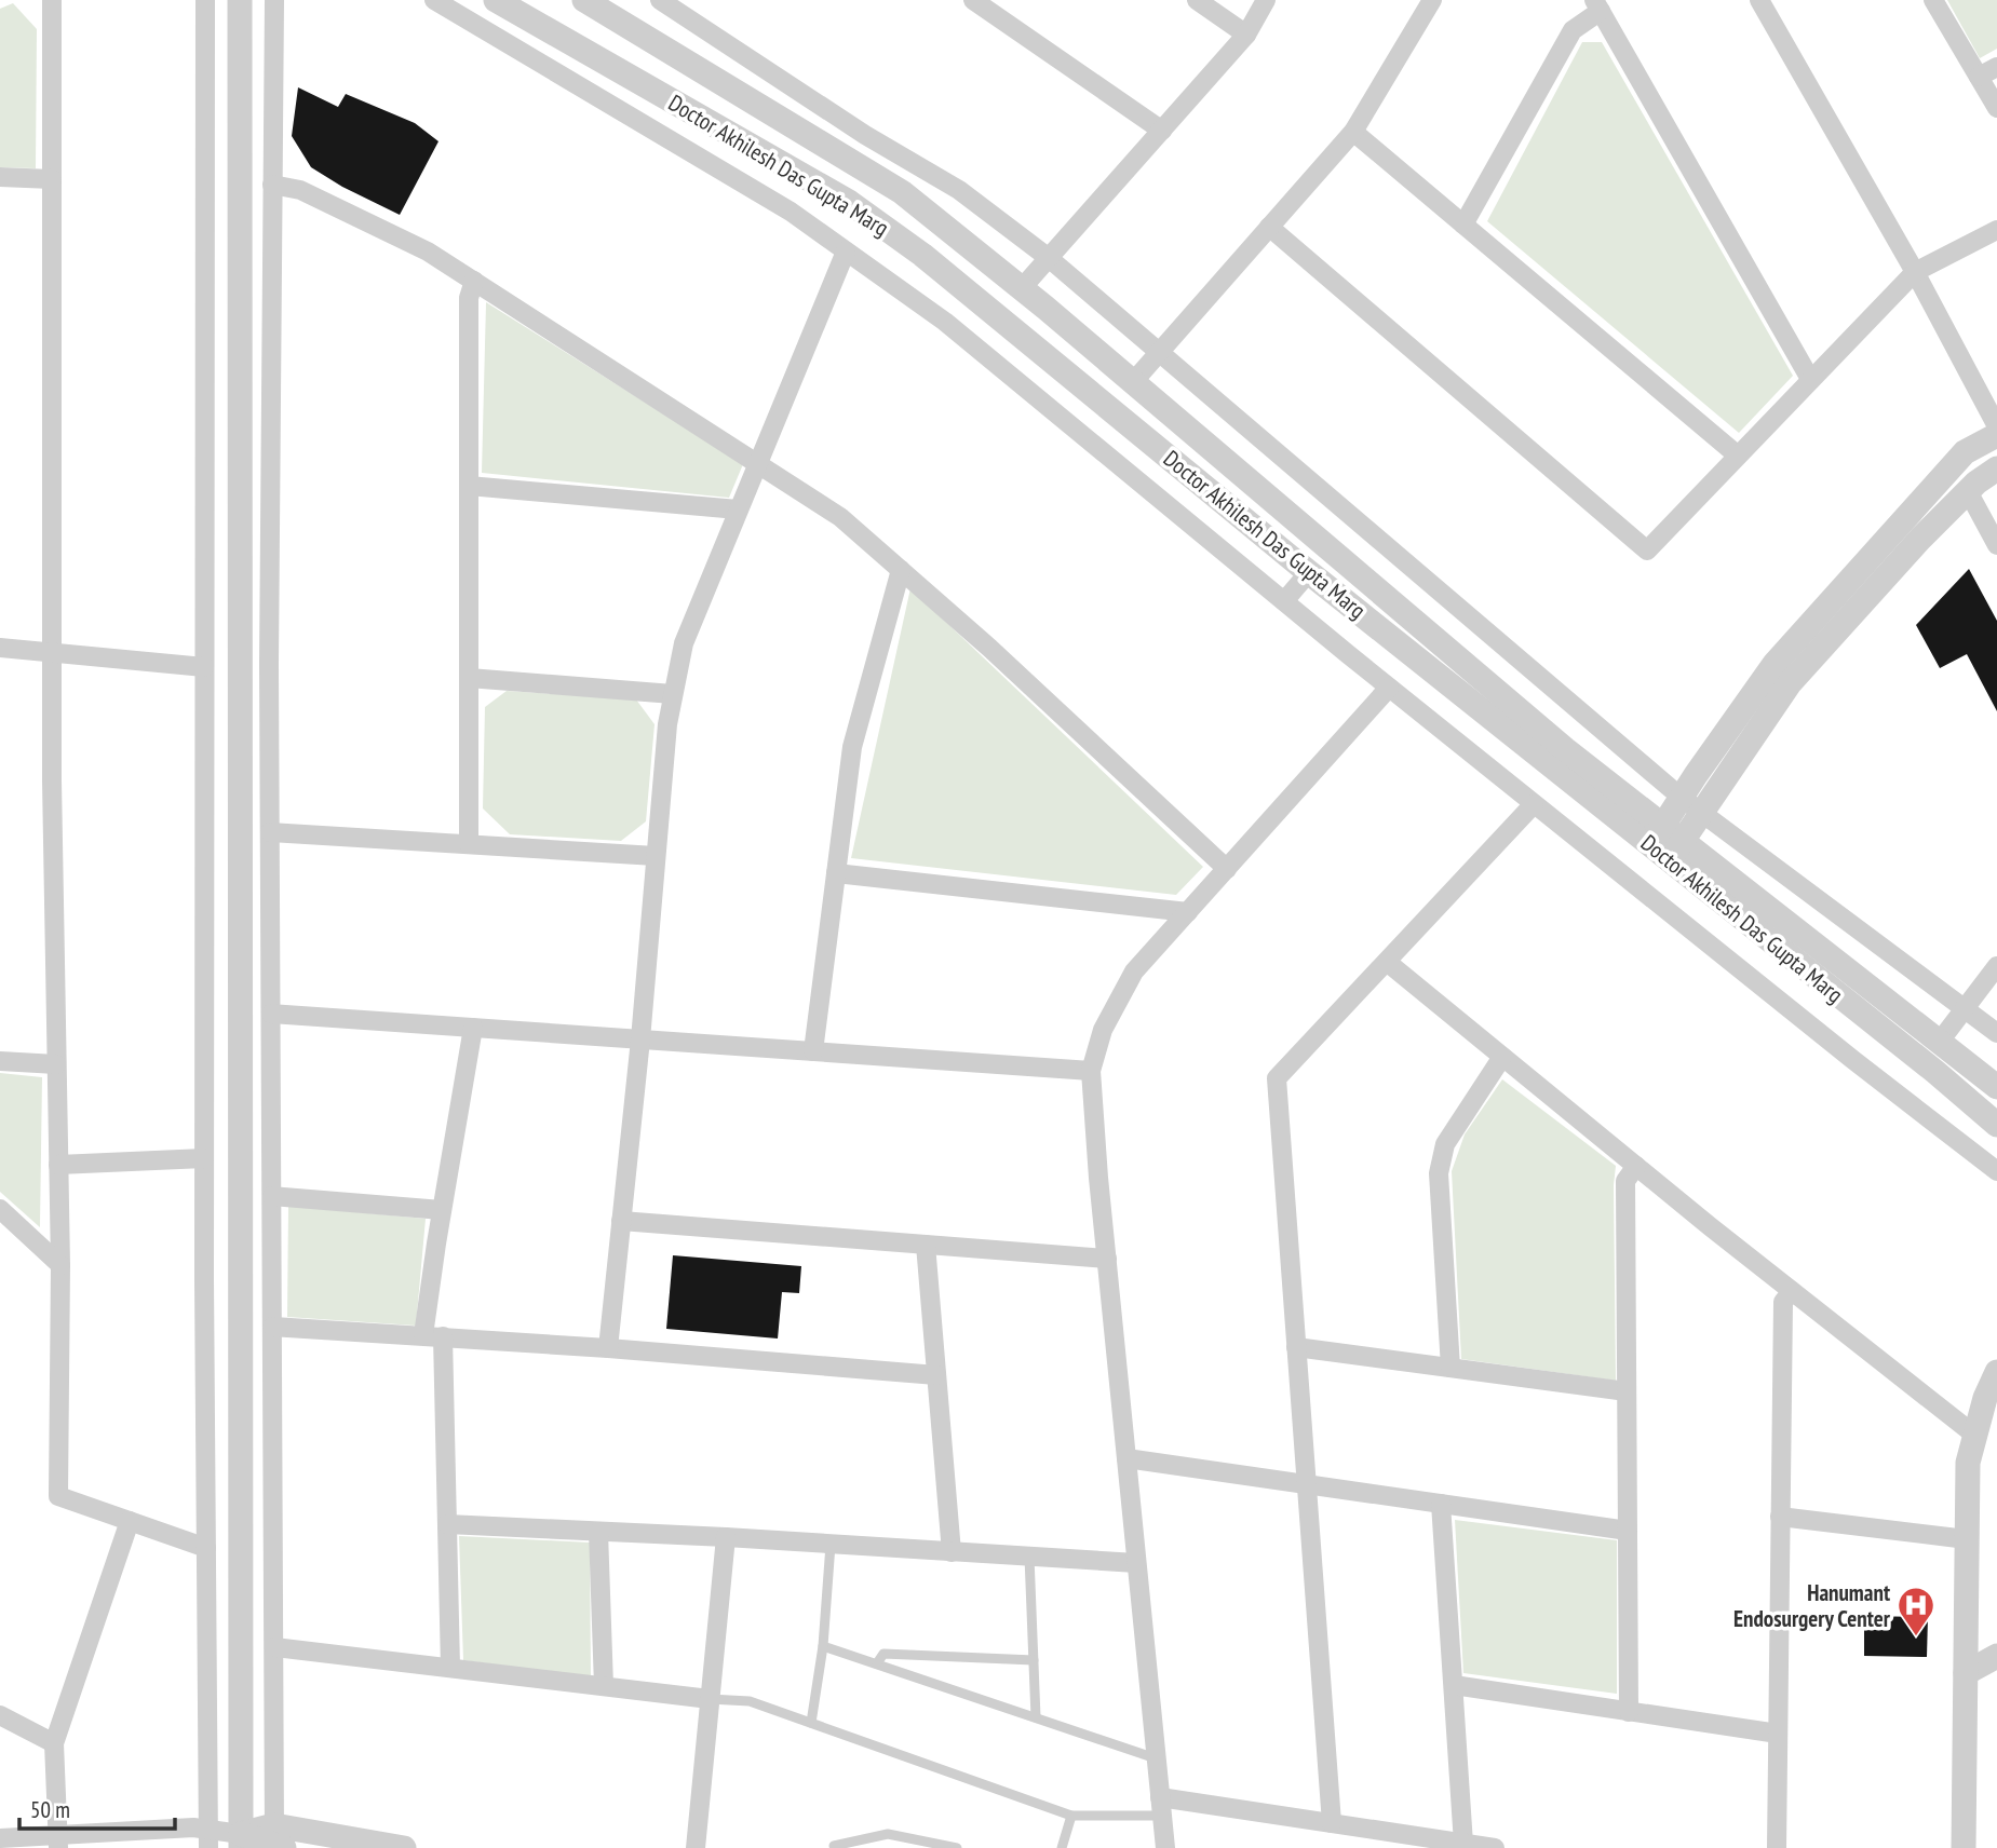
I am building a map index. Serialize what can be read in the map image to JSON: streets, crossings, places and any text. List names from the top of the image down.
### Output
{
  "streets": {
    "street": ["Doctor Akhilesh Das Gupta Marg"]
  },
  "places": {
    "hospital": ["Hanumant Endosurgery Center"]
  },
  "scale_bar": "50 m"
}
